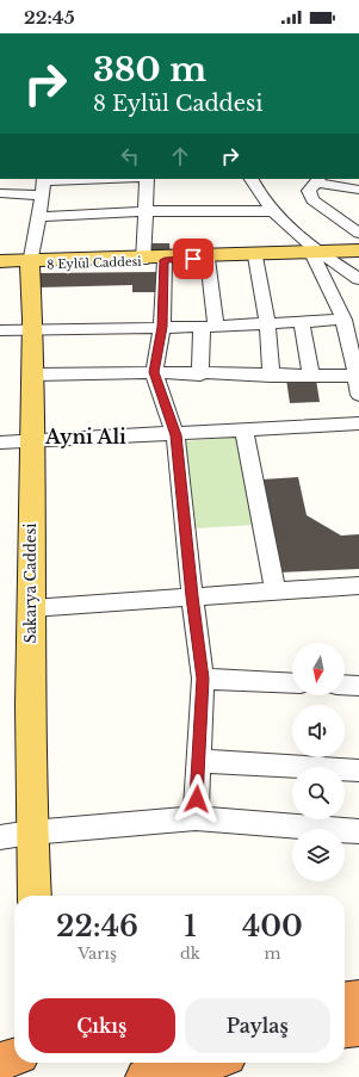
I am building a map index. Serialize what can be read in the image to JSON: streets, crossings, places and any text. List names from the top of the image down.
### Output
{
  "streets": {
    "main road": ["8 Eylül Caddesi", "Sakarya Caddesi"]
  },
  "crossings": [
    ["8 Eylül Caddesi", "Sakarya Caddesi"]
  ],
  "districts": ["Ayni Ali"],
  "north": "bottom",
  "page": {
    "status": "22:45",
    "turn": ["380 m", "8 Eylül Caddesi"],
    "eta": [
      "22:46",
      "Varış",
      "1",
      "dk",
      "400",
      "m"
    ],
    "buttons": ["Çıkış", "Paylaş"]
  }
}
